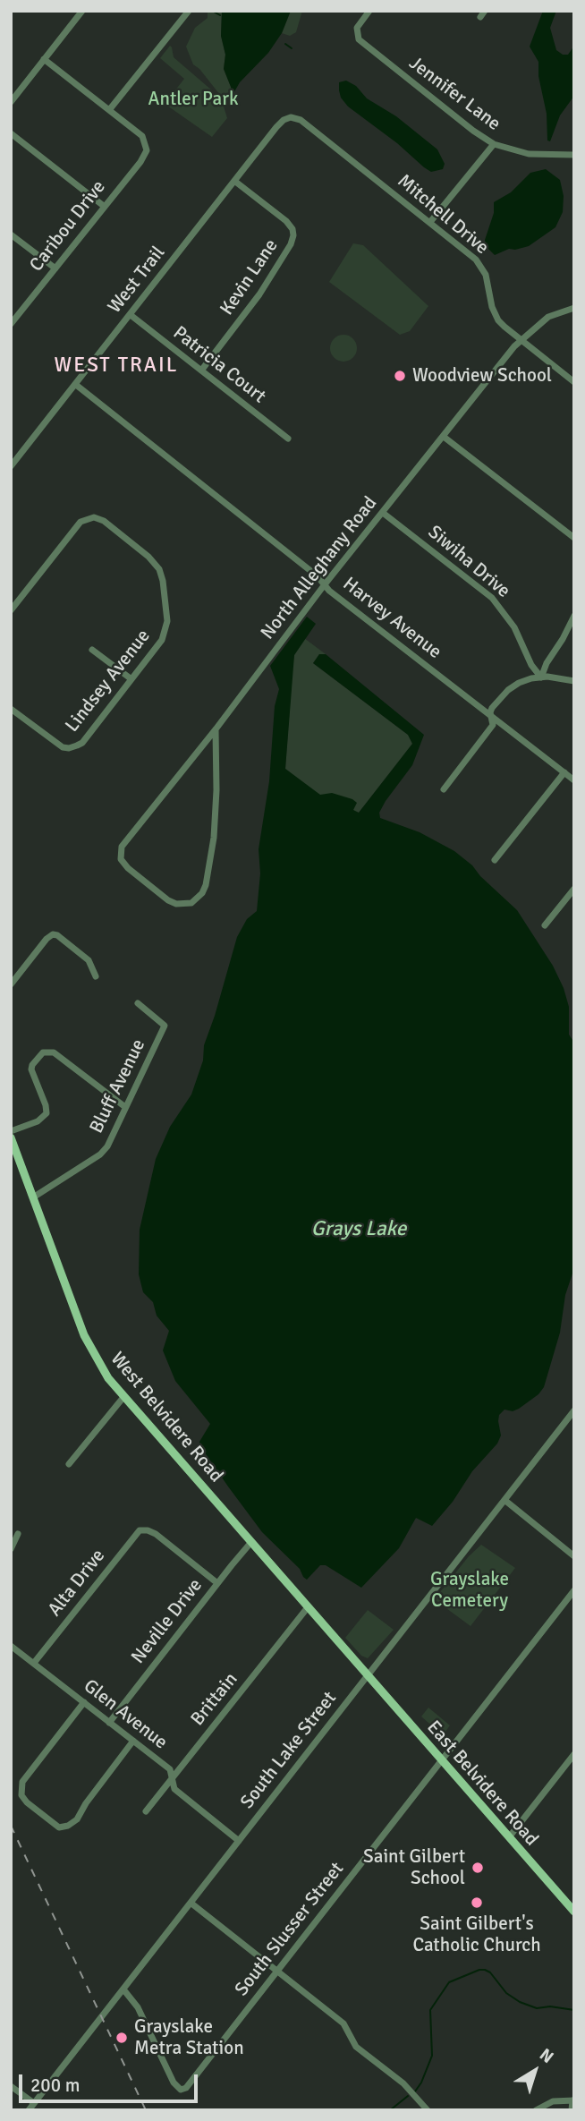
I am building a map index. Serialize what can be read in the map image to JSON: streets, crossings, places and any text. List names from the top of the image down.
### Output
{
  "streets": {
    "main road": ["West Belvidere Road", "East Belvidere Road"],
    "street": [
      "Jennifer Lane",
      "Mitchell Drive",
      "Caribou Drive",
      "Kevin Lane",
      "West Trail",
      "Patricia Court",
      "Siwiha Drive",
      "North Alleghany Road",
      "Harvey Avenue",
      "Lindsey Avenue",
      "Bluff Avenue",
      "Alta Drive",
      "Neville Drive",
      "Brittain",
      "Glen Avenue",
      "South Lake Street",
      "South Slusser Street"
    ]
  },
  "crossings": [
    ["Mitchell Drive", "West Trail"],
    ["Mitchell Drive", "North Alleghany Road"],
    ["Kevin Lane", "West Trail"],
    ["Kevin Lane", "Patricia Court"],
    ["West Trail", "Patricia Court"],
    ["West Trail", "Harvey Avenue"],
    ["Siwiha Drive", "North Alleghany Road"],
    ["North Alleghany Road", "Harvey Avenue"],
    ["Bluff Avenue", "West Belvidere Road"],
    ["West Belvidere Road", "Neville Drive"],
    ["West Belvidere Road", "Brittain"],
    ["West Belvidere Road", "South Lake Street"],
    ["West Belvidere Road", "East Belvidere Road"],
    ["Alta Drive", "Neville Drive"],
    ["Alta Drive", "Glen Avenue"],
    ["Neville Drive", "Glen Avenue"],
    ["Brittain", "Glen Avenue"],
    ["Glen Avenue", "South Lake Street"],
    ["South Lake Street", "East Belvidere Road"],
    ["South Lake Street", "South Slusser Street"],
    ["East Belvidere Road", "South Slusser Street"]
  ],
  "districts": ["WEST TRAIL"],
  "water": ["Grays Lake"],
  "parks": ["Antler Park", "Grayslake Cemetery"],
  "places": [
    "Woodview School",
    "Saint Gilbert School",
    "Saint Gilbert's Catholic Church",
    "Grayslake Metra Station"
  ],
  "scale_bar": "200 m",
  "north": "top right"
}
